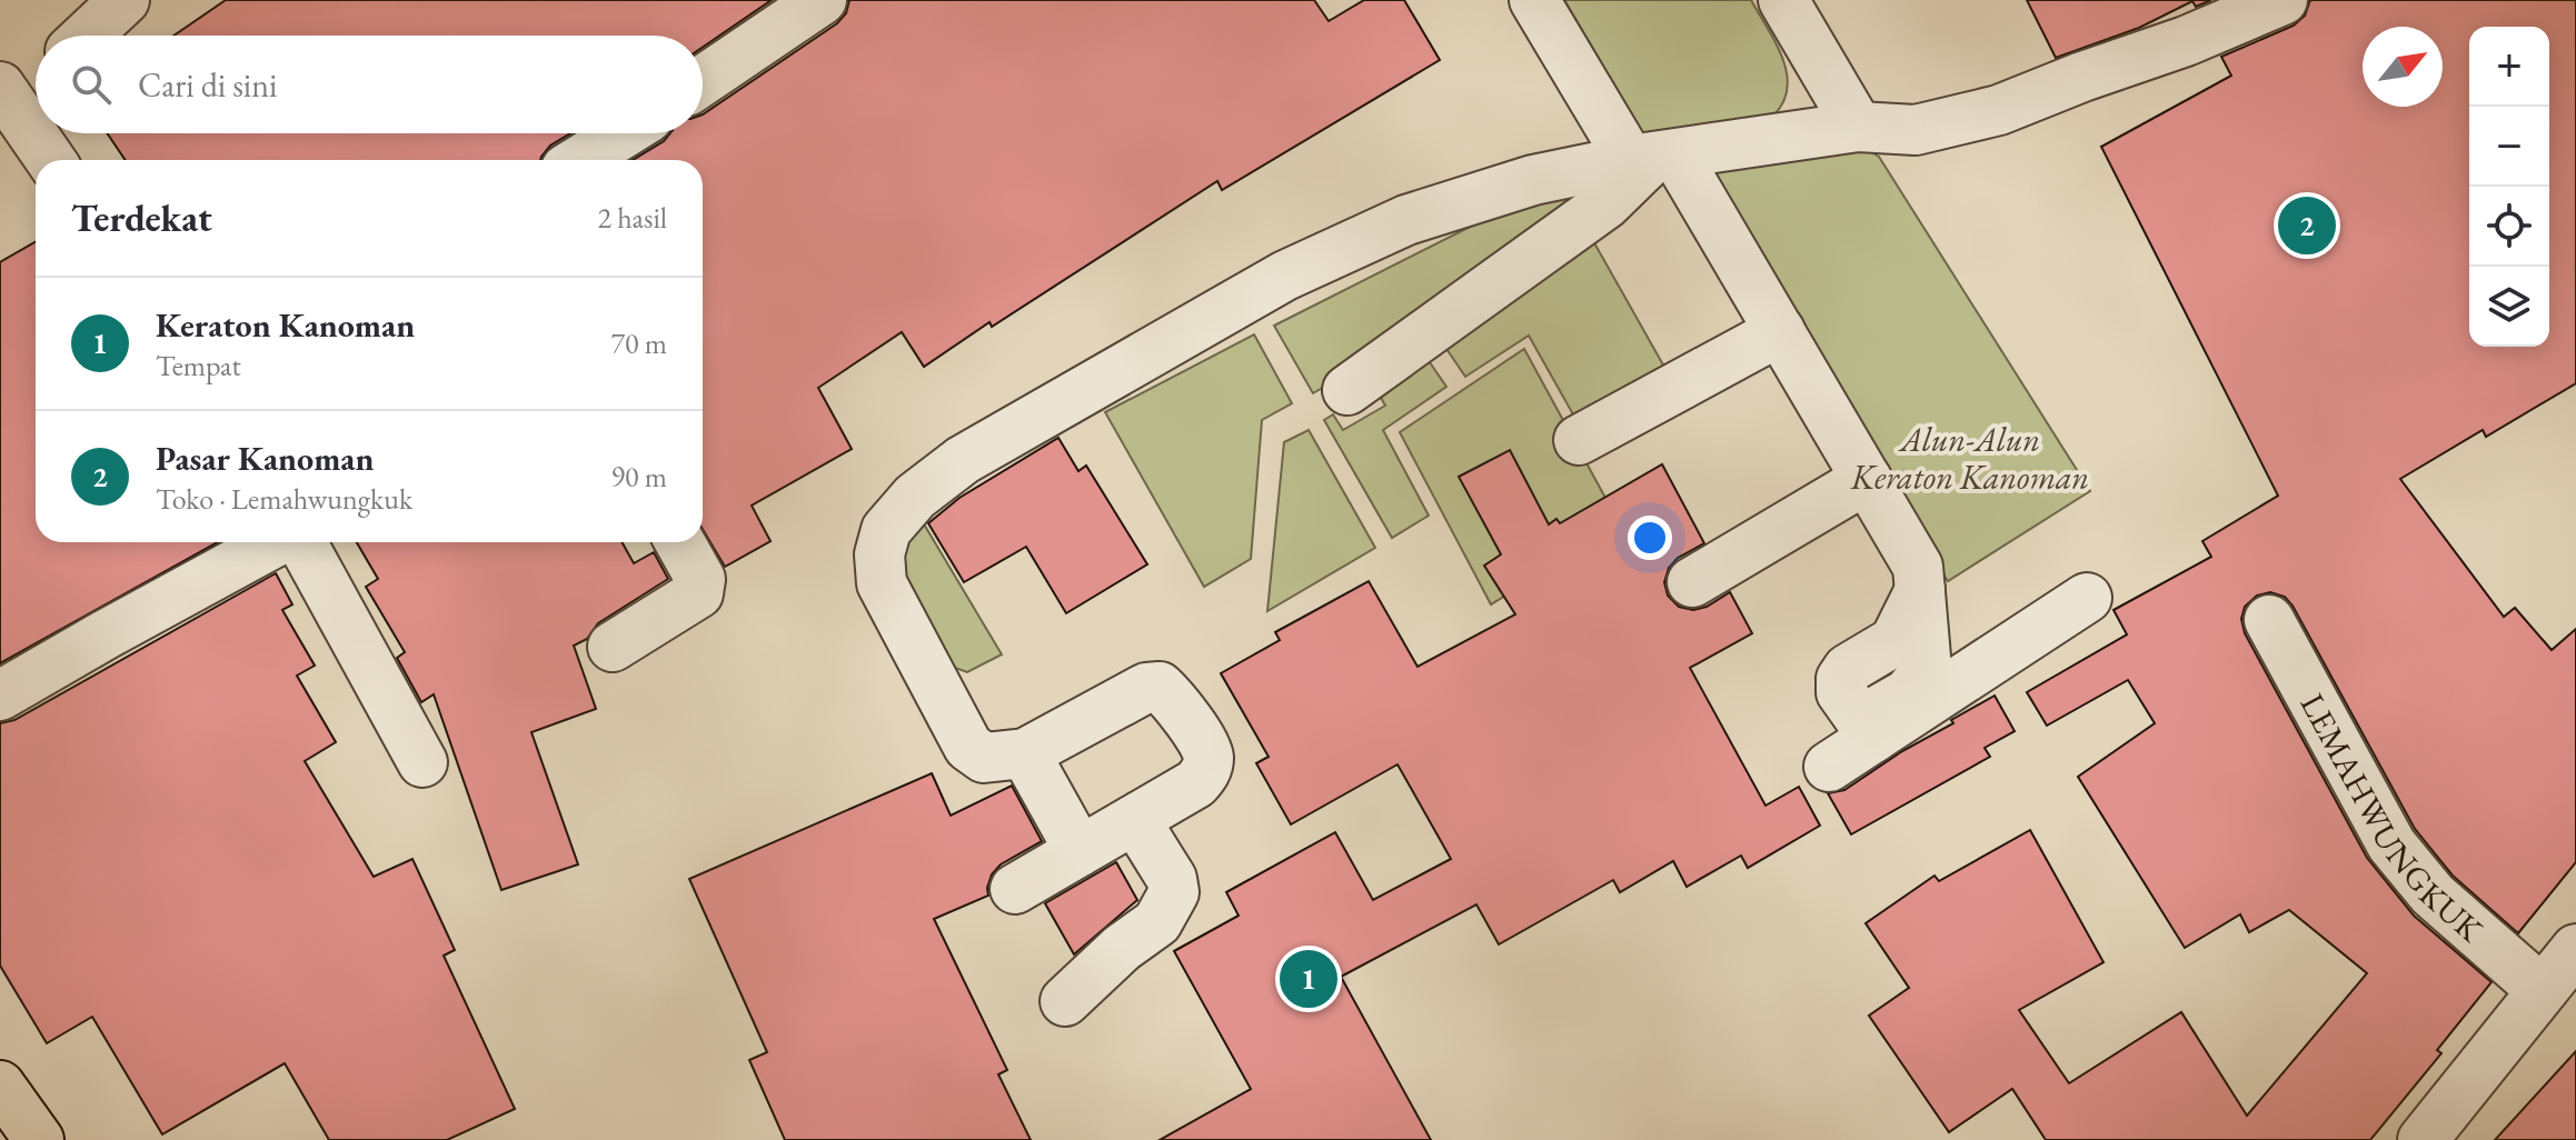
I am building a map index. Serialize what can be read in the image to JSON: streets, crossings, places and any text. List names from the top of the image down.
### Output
{
  "streets": {
    "street": ["LEMAHWUNGKUK"]
  },
  "parks": ["Alun-Alun Keraton Kanoman"],
  "north": "top right",
  "page": {
    "map_buttons": ["+", "−"],
    "search": "Cari di sini",
    "heading": ["Terdekat", "2 hasil"],
    "pins": ["2", "1"],
    "list": [
      {
        "mark": "1",
        "name": "Keraton Kanoman",
        "note": "Tempat",
        "value": "70 m"
      },
      {
        "mark": "2",
        "name": "Pasar Kanoman",
        "note": "Toko · Lemahwungkuk",
        "value": "90 m"
      }
    ]
  }
}
